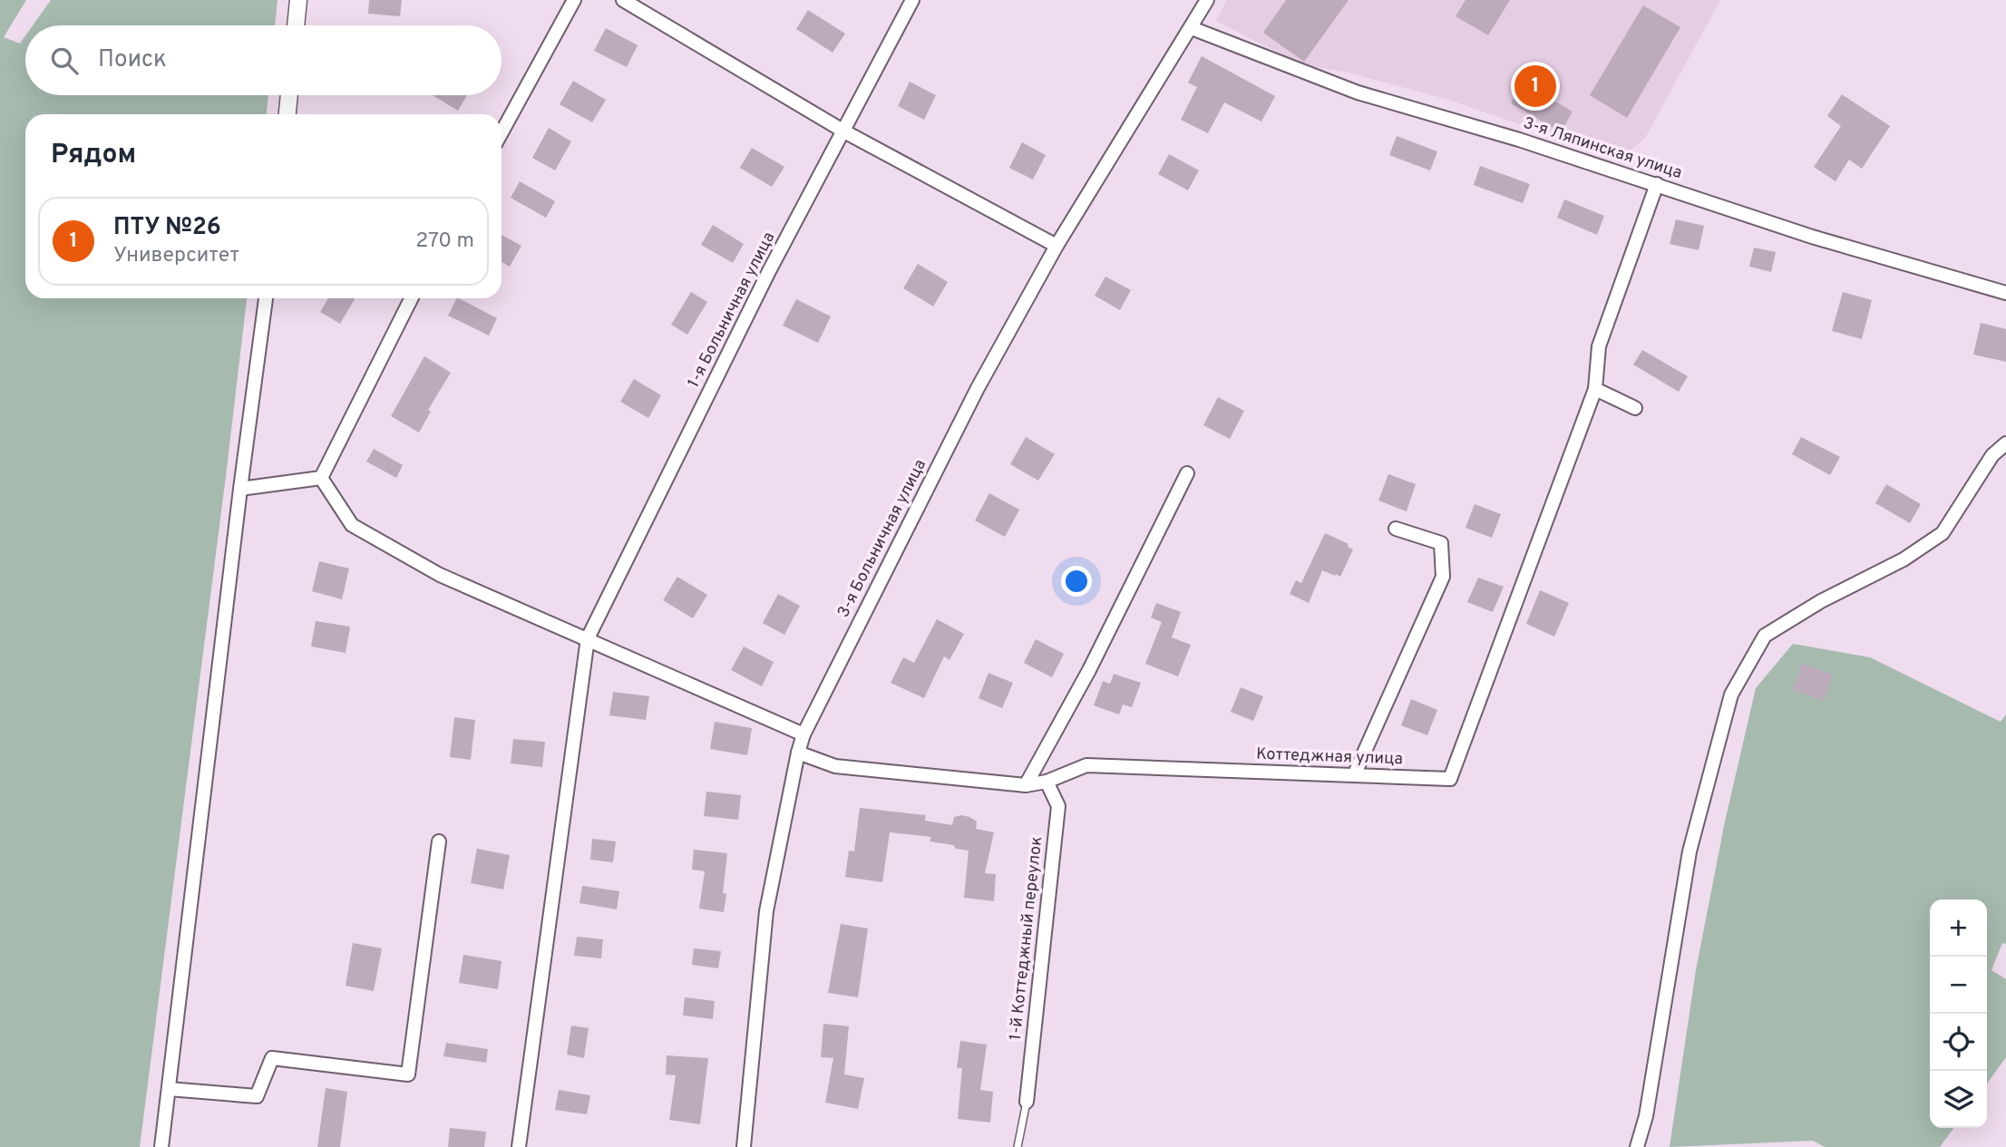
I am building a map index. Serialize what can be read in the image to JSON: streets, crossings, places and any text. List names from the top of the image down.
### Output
{
  "streets": {
    "street": [
      "3-я Ляпинская улица",
      "1-я Больничная улица",
      "3-я Больничная улица",
      "Коттеджная улица",
      "1-й Коттеджный переулок"
    ]
  },
  "crossings": [
    ["3-я Ляпинская улица", "3-я Больничная улица"],
    ["3-я Больничная улица", "Коттеджная улица"],
    ["Коттеджная улица", "1-й Коттеджный переулок"]
  ],
  "page": {
    "search": "Поиск",
    "pins": "1",
    "heading": "Рядом",
    "list": [
      {
        "mark": "1",
        "name": "ПТУ №26",
        "note": "Университет",
        "value": "270 m"
      }
    ],
    "map_buttons": ["+", "−"]
  }
}
